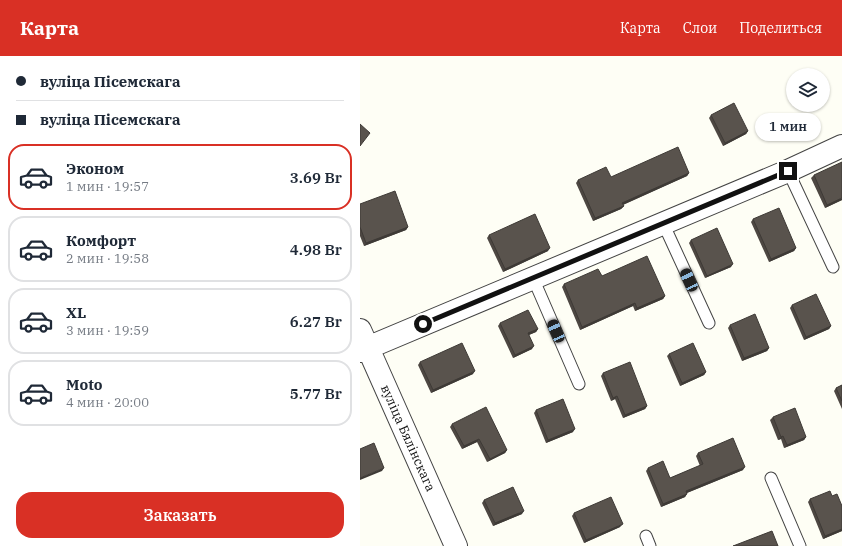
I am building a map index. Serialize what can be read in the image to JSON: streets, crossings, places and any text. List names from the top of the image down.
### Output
{
  "streets": {
    "street": ["вуліца Бялінскага"]
  },
  "page": {
    "header": "Карта",
    "nav": ["Карта", "Слои", "Поделиться"],
    "banner": ["вуліца Пісемскага", "вуліца Пісемскага"],
    "bubble": "1 мин",
    "list": [
      {
        "name": "Эконом",
        "note": "1 мин · 19:57",
        "value": "3.69 Br"
      },
      {
        "name": "Комфорт",
        "note": "2 мин · 19:58",
        "value": "4.98 Br"
      },
      {
        "name": "XL",
        "note": "3 мин · 19:59",
        "value": "6.27 Br"
      },
      {
        "name": "Moto",
        "note": "4 мин · 20:00",
        "value": "5.77 Br"
      }
    ],
    "buttons": "Заказать"
  }
}
